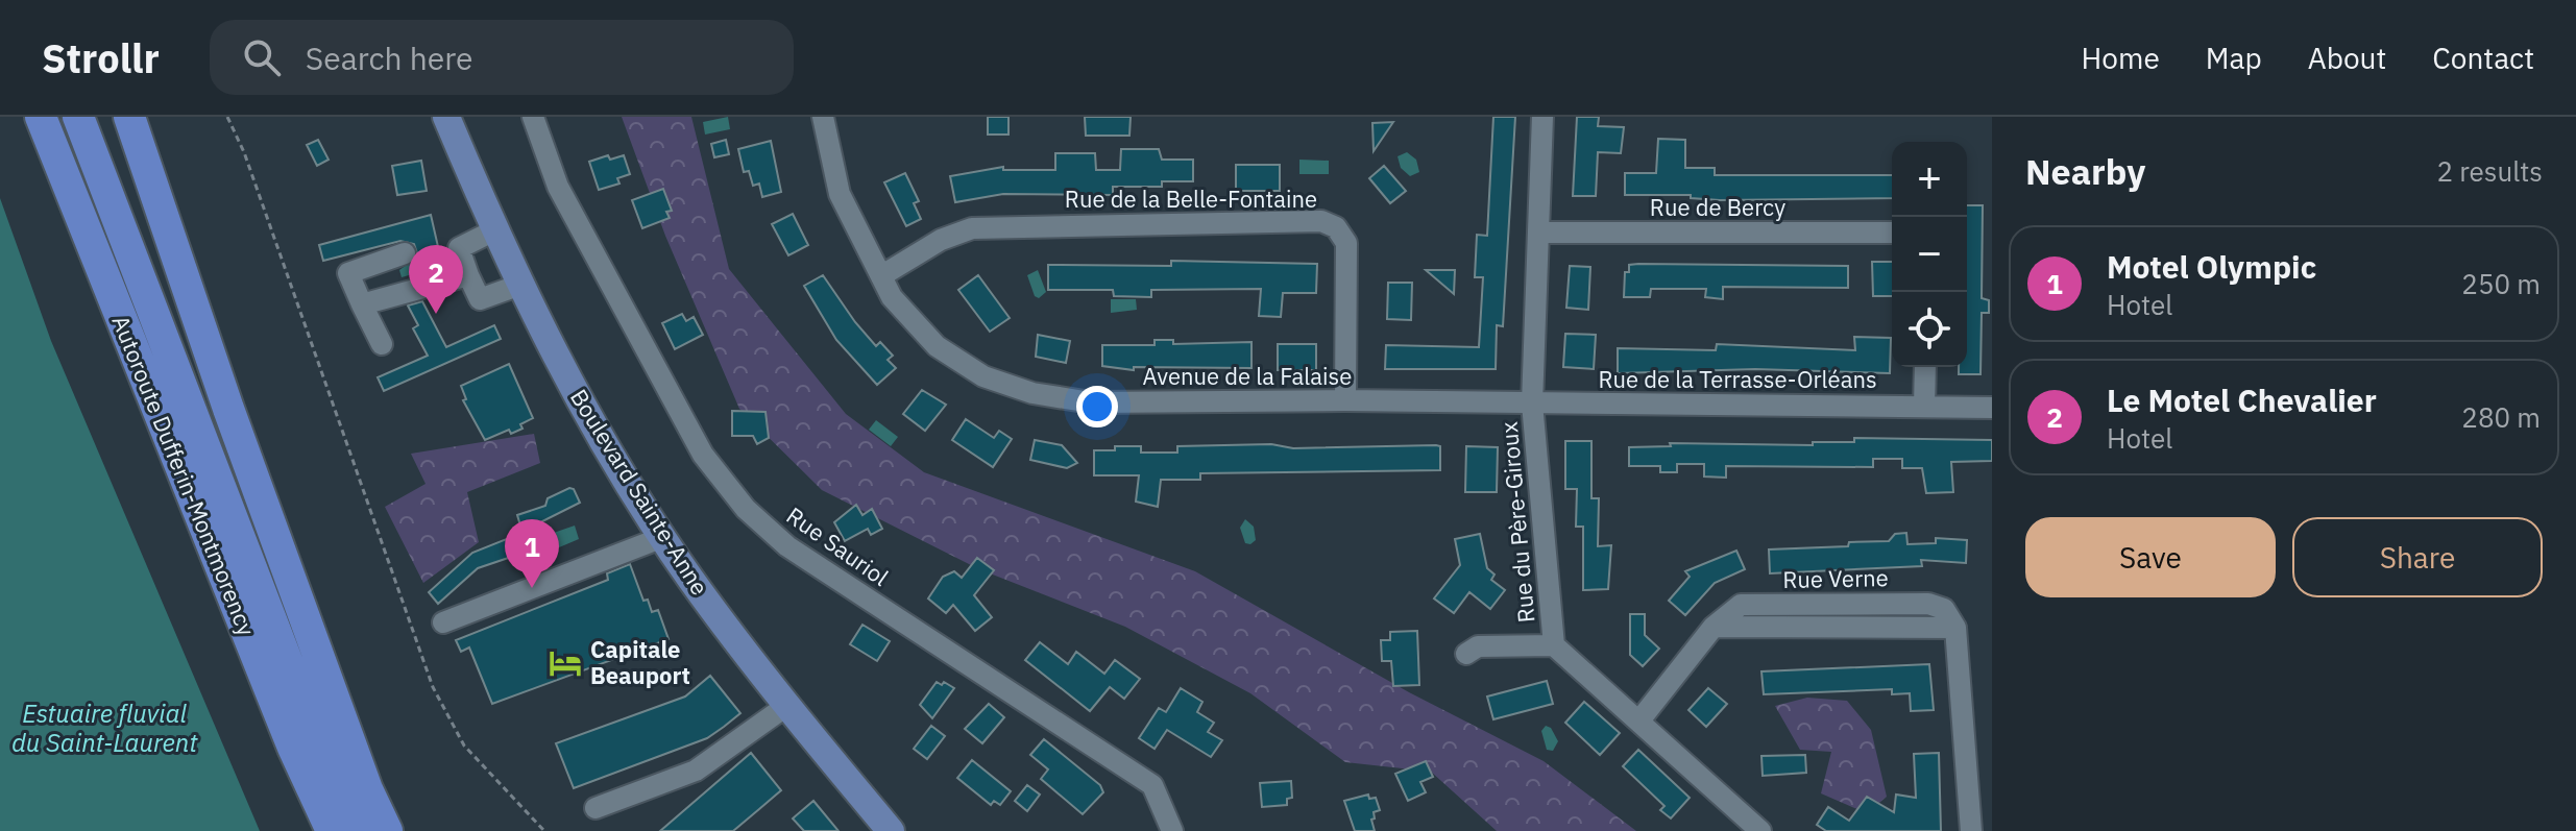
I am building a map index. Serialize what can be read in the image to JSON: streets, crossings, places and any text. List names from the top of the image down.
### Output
{
  "streets": {
    "highway": ["Autoroute Dufferin-Montmorency"],
    "main road": ["Boulevard Sainte-Anne"],
    "street": [
      "Rue de la Belle-Fontaine",
      "Rue de Bercy",
      "Avenue de la Falaise",
      "Rue de la Terrasse-Orléans",
      "Rue du Père-Giroux",
      "Rue Sauriol",
      "Rue Verne"
    ]
  },
  "crossings": [
    ["Rue de la Belle-Fontaine", "Avenue de la Falaise"],
    ["Rue de Bercy", "Rue du Père-Giroux"],
    ["Avenue de la Falaise", "Rue de la Terrasse-Orléans"],
    ["Avenue de la Falaise", "Rue du Père-Giroux"],
    ["Rue de la Terrasse-Orléans", "Rue du Père-Giroux"],
    ["Rue du Père-Giroux", "Rue Verne"]
  ],
  "water": ["Estuaire fluvial du Saint-Laurent"],
  "places": {
    "hotel": ["Capitale Beauport"]
  },
  "page": {
    "header": "Strollr",
    "search": "Search here",
    "nav": [
      "Home",
      "Map",
      "About",
      "Contact"
    ],
    "heading": ["Nearby", "2 results"],
    "map_buttons": ["+", "−"],
    "list": [
      {
        "mark": "1",
        "name": "Motel Olympic",
        "note": "Hotel",
        "value": "250 m"
      },
      {
        "mark": "2",
        "name": "Le Motel Chevalier",
        "note": "Hotel",
        "value": "280 m"
      }
    ],
    "pins": ["2", "1"],
    "buttons": ["Save", "Share"]
  }
}
